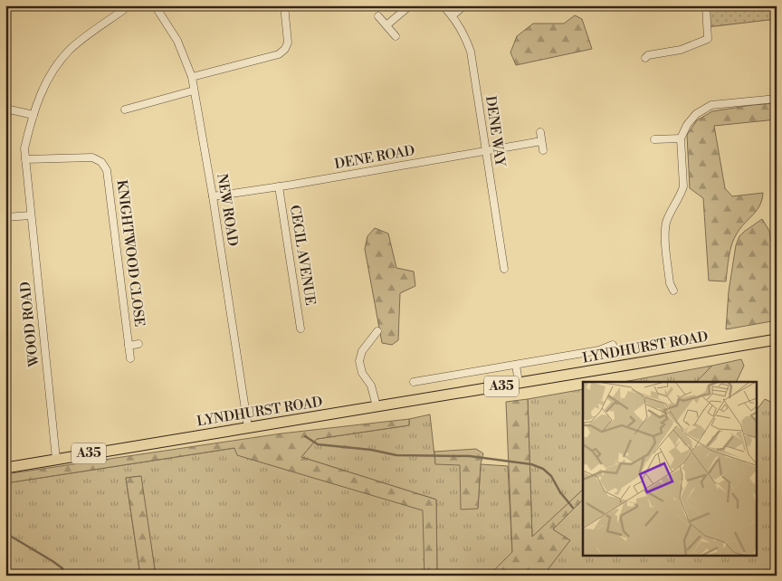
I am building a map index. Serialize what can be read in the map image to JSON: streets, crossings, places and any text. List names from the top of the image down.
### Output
{
  "streets": {
    "main road": ["LYNDHURST ROAD", "A35"],
    "street": [
      "DENE WAY",
      "DENE ROAD",
      "NEW ROAD",
      "KNIGHTWOOD CLOSE",
      "CECIL AVENUE",
      "WOOD ROAD"
    ]
  },
  "crossings": [
    ["DENE WAY", "DENE ROAD"],
    ["DENE ROAD", "NEW ROAD"],
    ["DENE ROAD", "CECIL AVENUE"],
    ["NEW ROAD", "LYNDHURST ROAD"],
    ["KNIGHTWOOD CLOSE", "WOOD ROAD"],
    ["WOOD ROAD", "LYNDHURST ROAD"]
  ]
}
